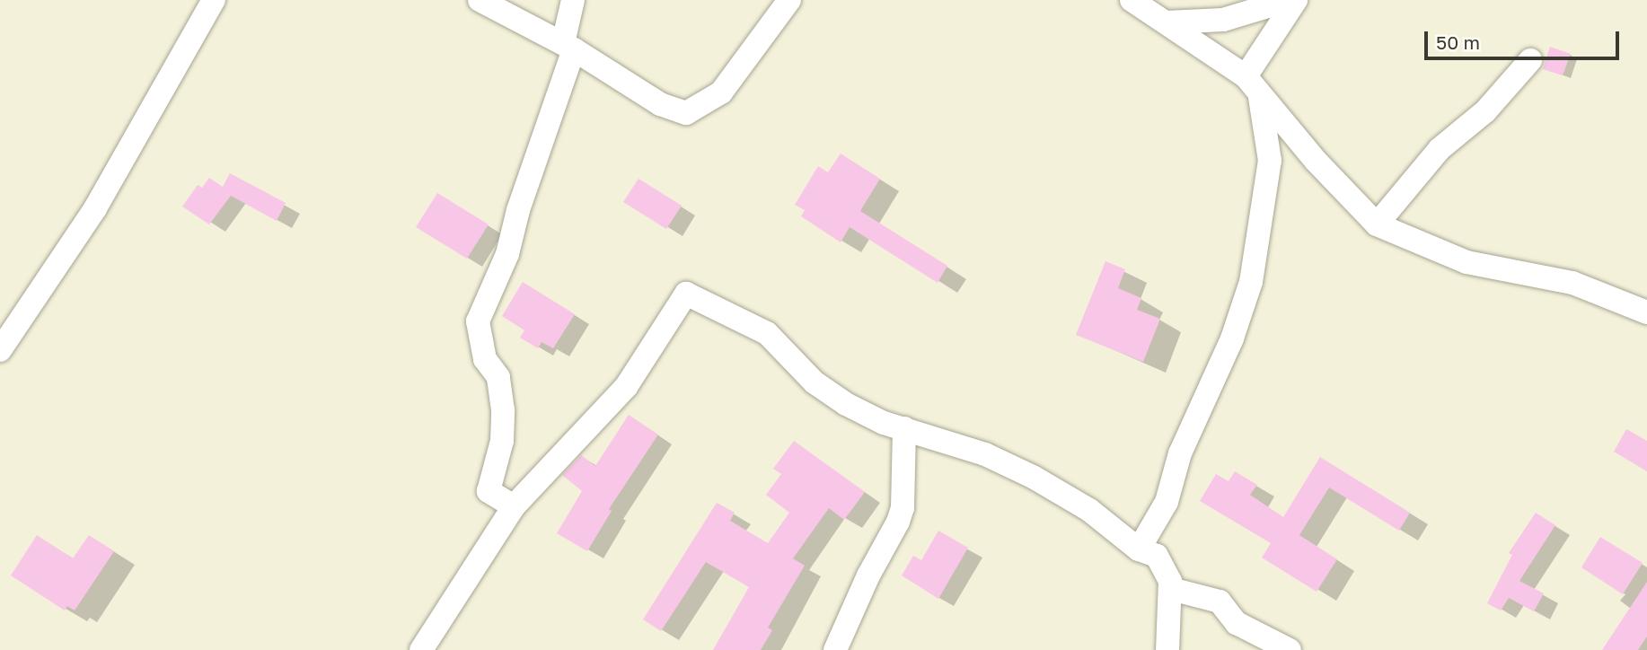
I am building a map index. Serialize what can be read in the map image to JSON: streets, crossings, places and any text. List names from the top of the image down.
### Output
{
  "scale_bar": "50 m"
}
